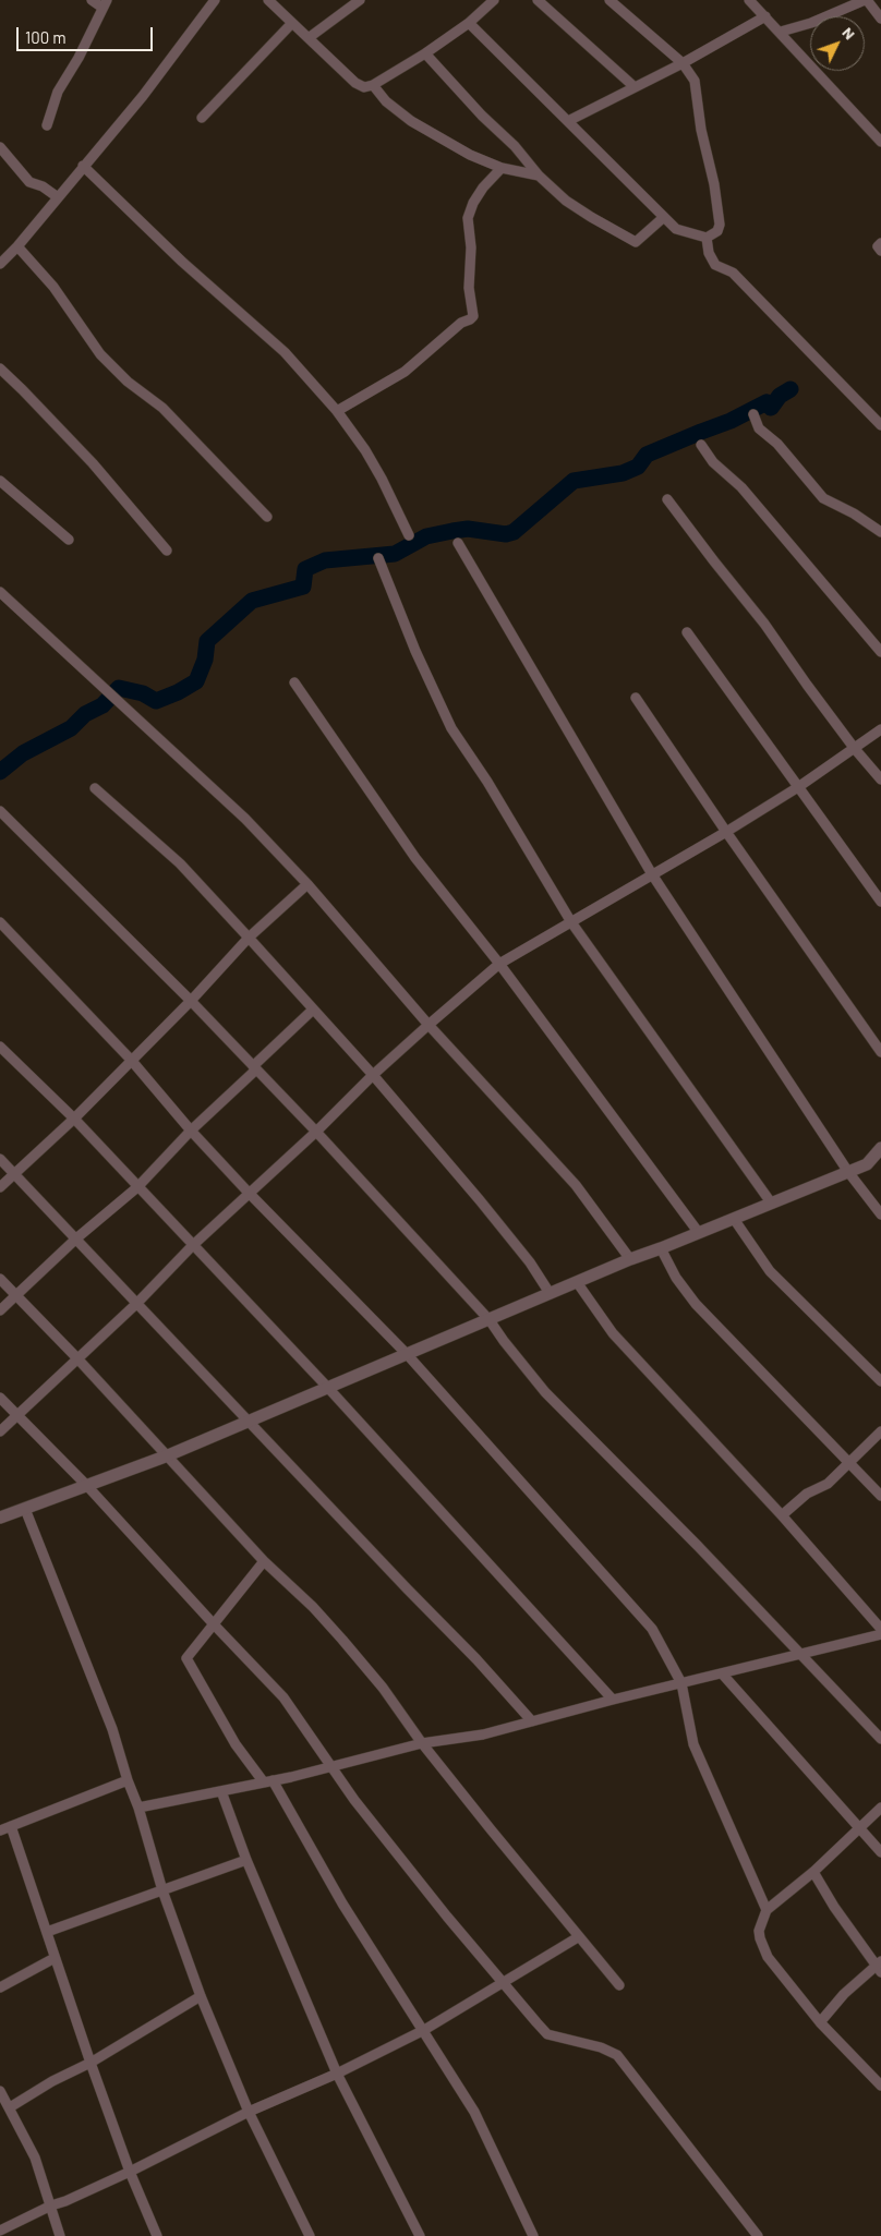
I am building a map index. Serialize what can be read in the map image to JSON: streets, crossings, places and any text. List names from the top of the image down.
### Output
{
  "scale_bar": "100 m",
  "north": "top right"
}
